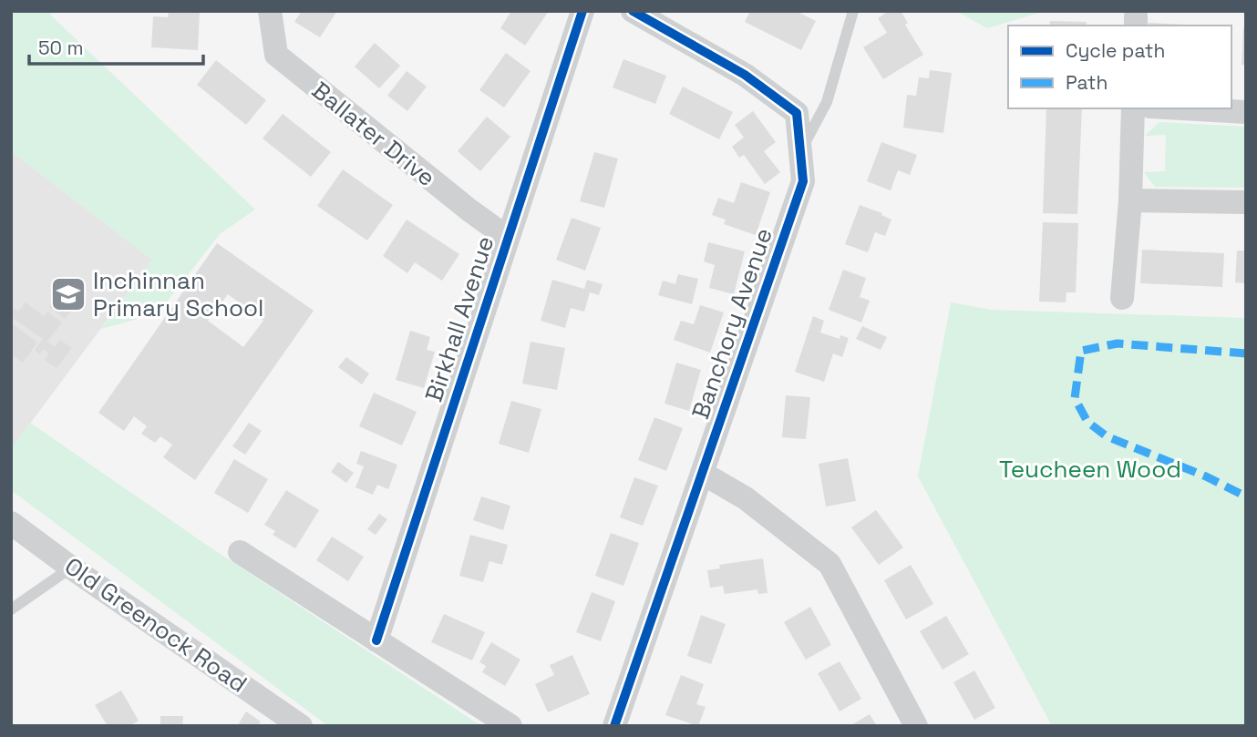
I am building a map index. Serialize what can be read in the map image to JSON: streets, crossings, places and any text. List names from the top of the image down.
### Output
{
  "streets": {
    "street": [
      "Ballater Drive",
      "Birkhall Avenue",
      "Banchory Avenue",
      "Old Greenock Road"
    ]
  },
  "crossings": [
    ["Ballater Drive", "Birkhall Avenue"]
  ],
  "parks": ["Teucheen Wood"],
  "places": {
    "school or university": ["Inchinnan Primary School"]
  },
  "legend": ["Cycle path", "Path"],
  "scale_bar": "50 m"
}
